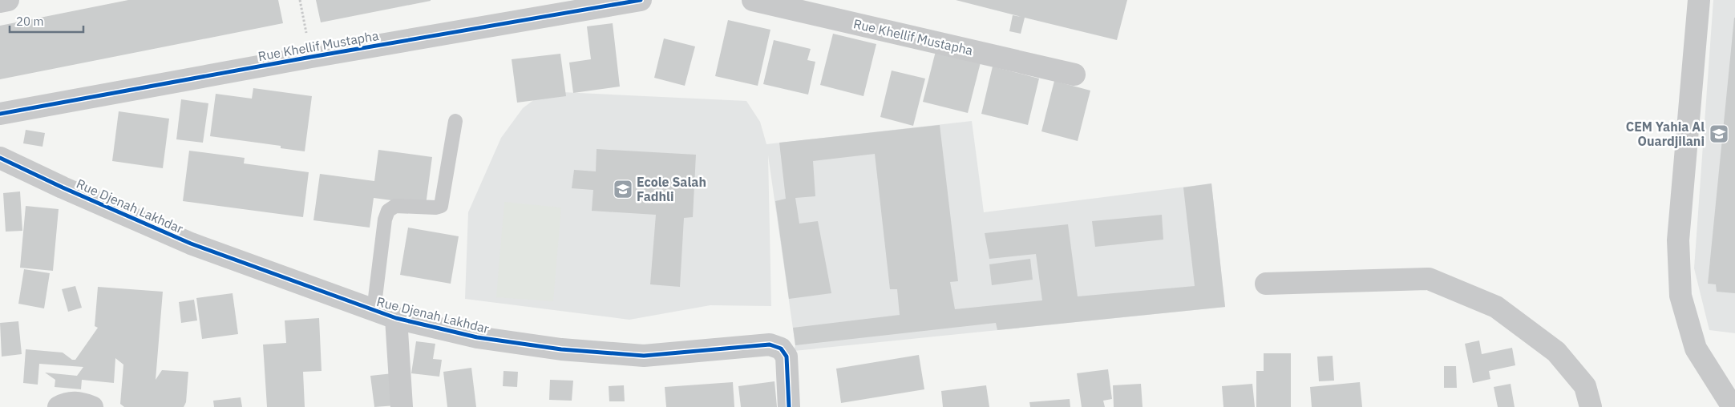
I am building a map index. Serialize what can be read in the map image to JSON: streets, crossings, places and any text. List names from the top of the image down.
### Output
{
  "streets": {
    "street": ["Rue Khellif Mustapha", "Rue Djenah Lakhdar"]
  },
  "places": {
    "school or university": ["CEM Yahia Al Ouardjilani", "Ecole Salah Fadhli"]
  },
  "scale_bar": "20 m"
}
